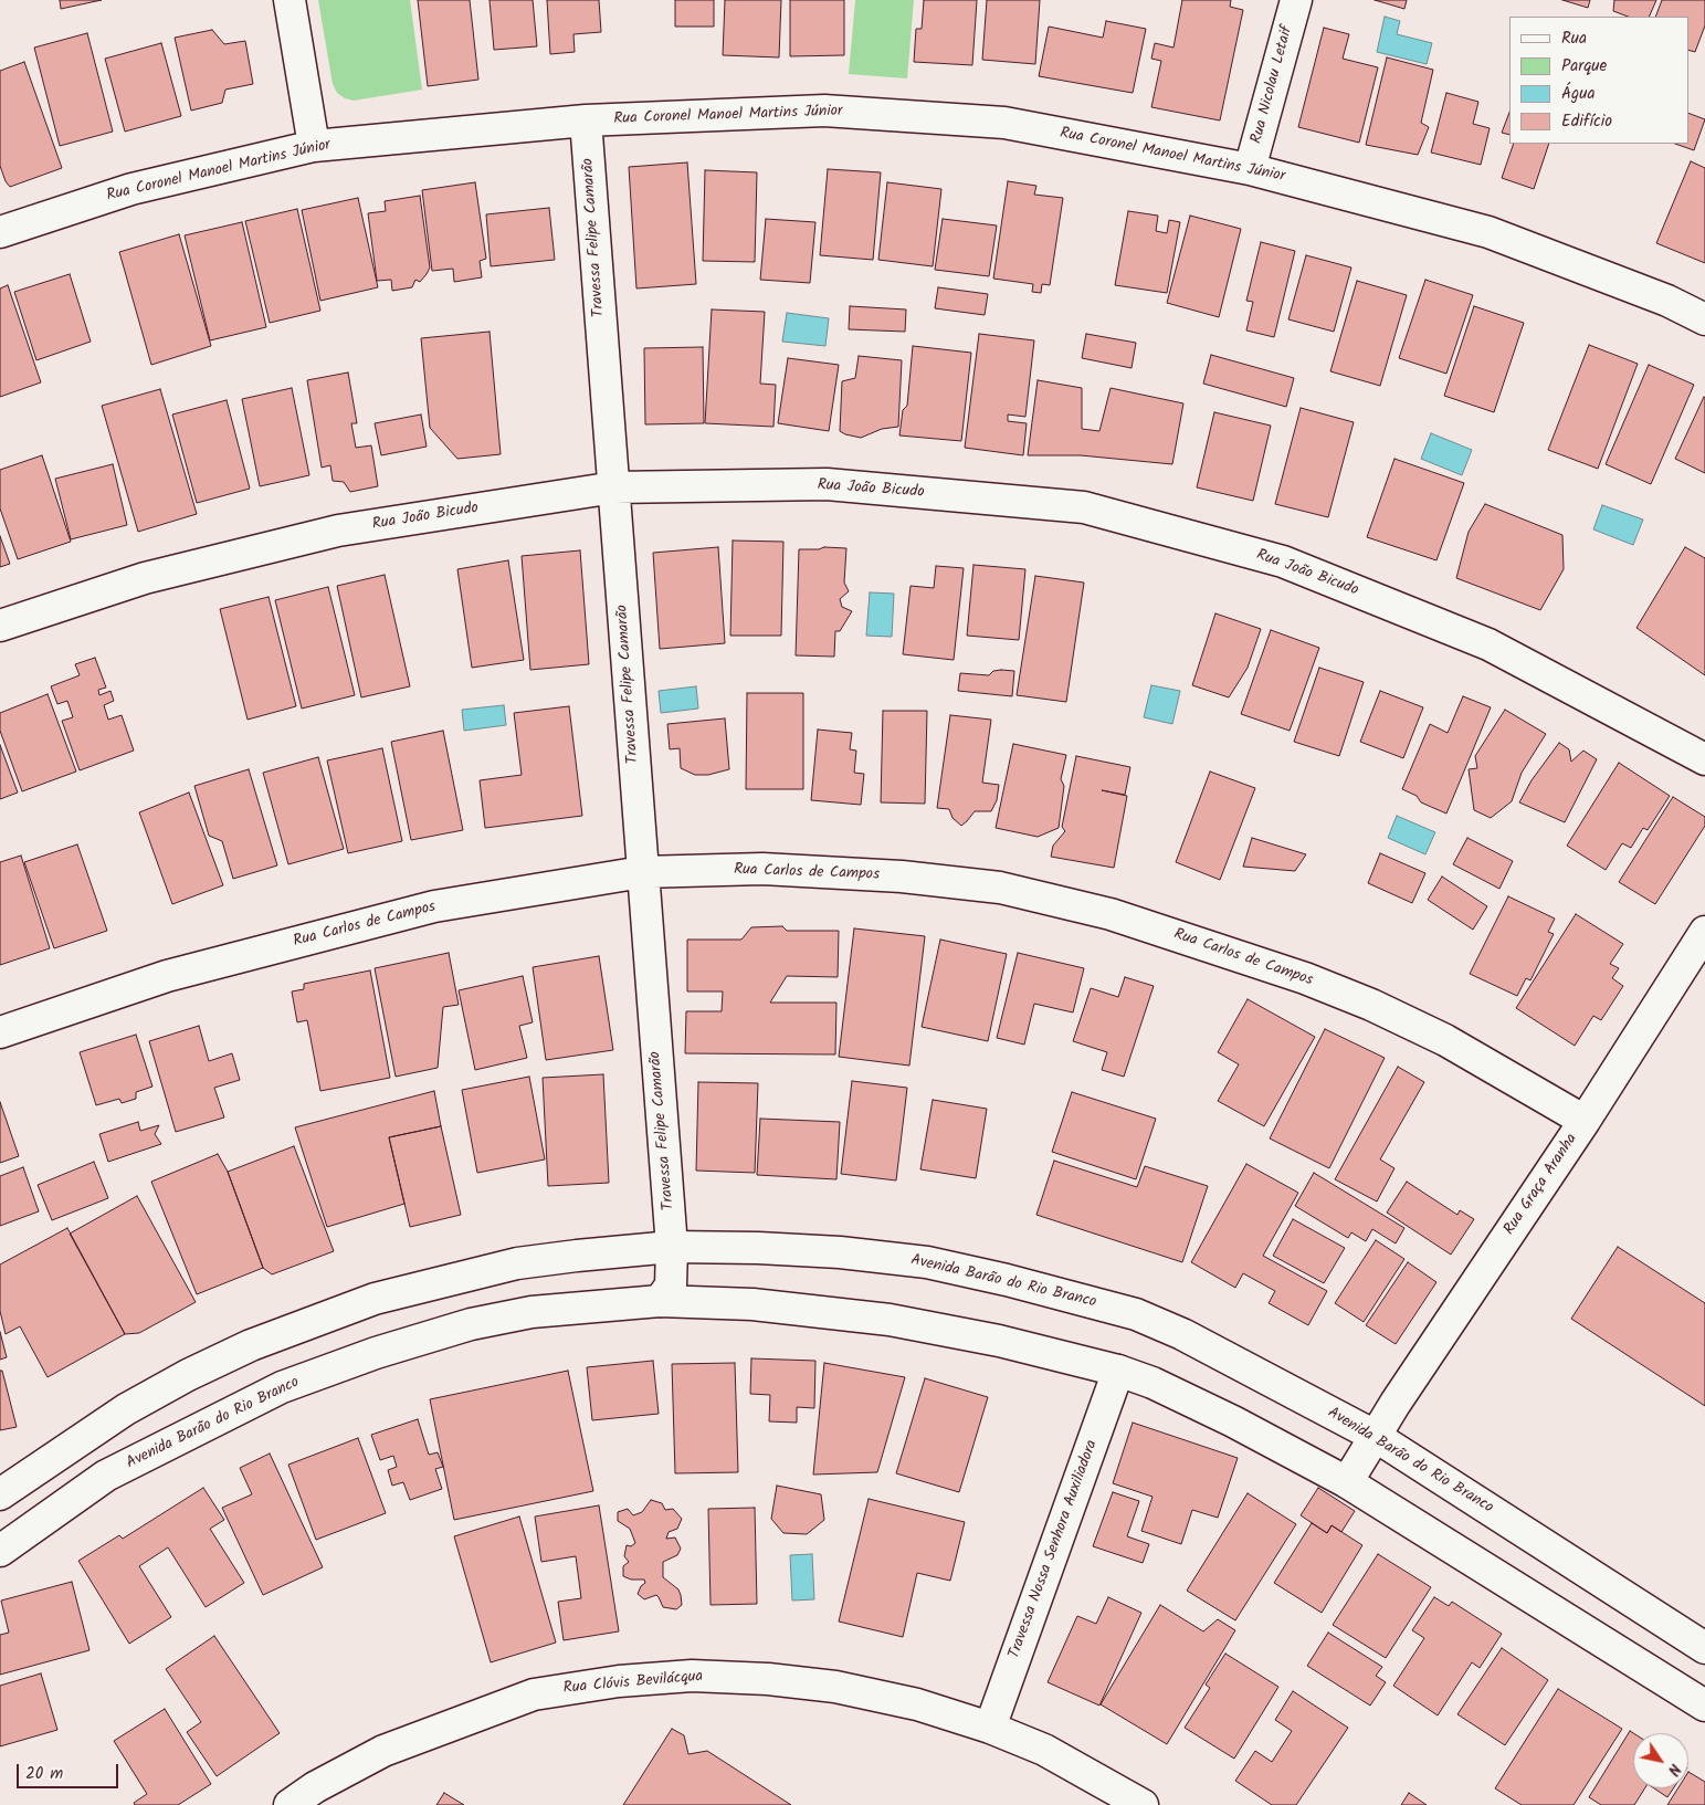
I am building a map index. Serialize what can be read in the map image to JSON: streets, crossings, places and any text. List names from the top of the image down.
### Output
{
  "streets": {
    "street": [
      "Rua Nicolau Letaif",
      "Rua Coronel Manoel Martins Júnior",
      "Travessa Felipe Camarão",
      "Rua João Bicudo",
      "Rua Carlos de Campos",
      "Rua Graça Aranha",
      "Avenida Barão do Rio Branco",
      "Travessa Nossa Senhora Auxiliadora",
      "Rua Clóvis Bevilácqua"
    ]
  },
  "crossings": [
    ["Rua Nicolau Letaif", "Rua Coronel Manoel Martins Júnior"],
    ["Rua Coronel Manoel Martins Júnior", "Travessa Felipe Camarão"],
    ["Travessa Felipe Camarão", "Rua João Bicudo"],
    ["Travessa Felipe Camarão", "Rua Carlos de Campos"],
    ["Travessa Felipe Camarão", "Avenida Barão do Rio Branco"],
    ["Rua Carlos de Campos", "Rua Graça Aranha"],
    ["Rua Graça Aranha", "Avenida Barão do Rio Branco"],
    ["Avenida Barão do Rio Branco", "Travessa Nossa Senhora Auxiliadora"],
    ["Travessa Nossa Senhora Auxiliadora", "Rua Clóvis Bevilácqua"]
  ],
  "legend": [
    "Rua",
    "Parque",
    "Água",
    "Edifício"
  ],
  "scale_bar": "20 m",
  "north": "bottom right"
}
